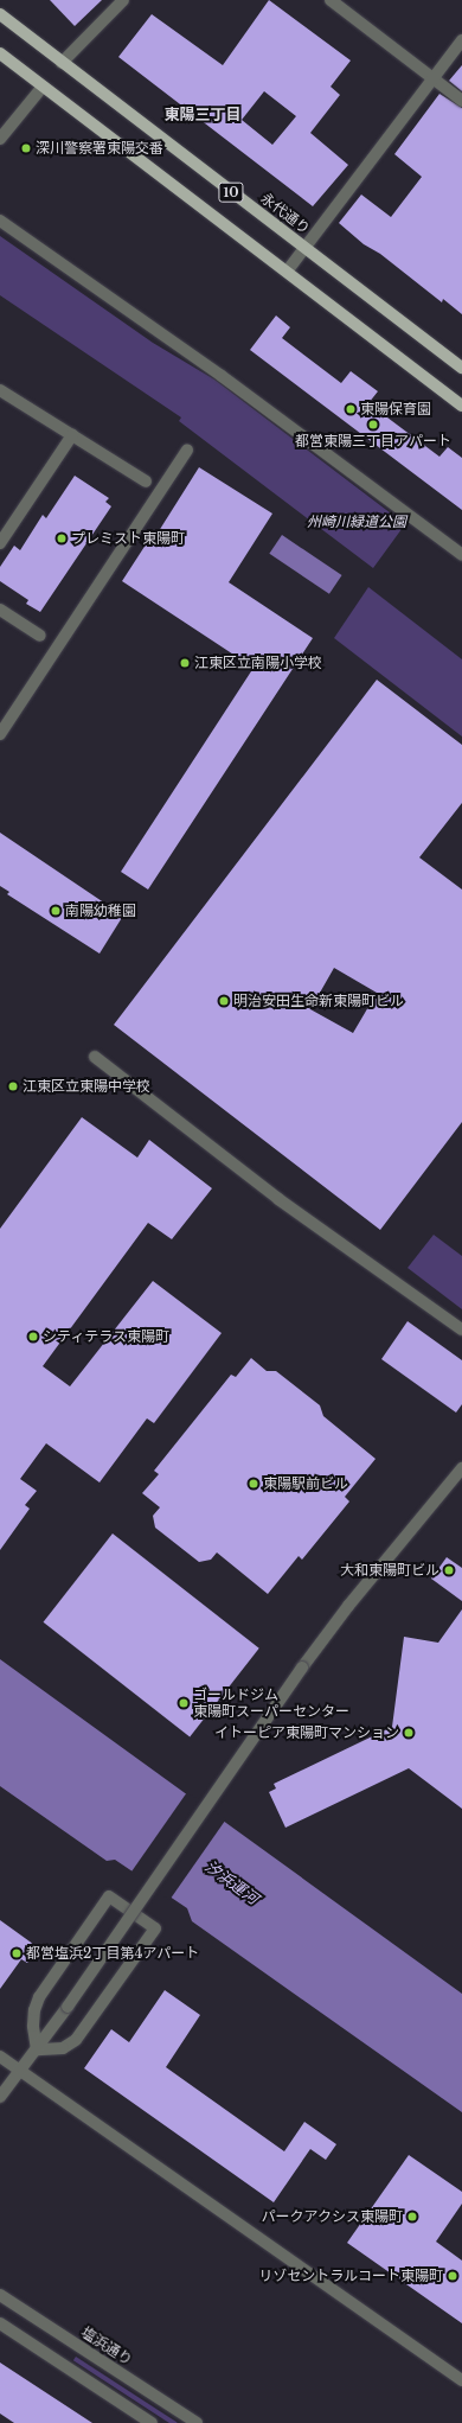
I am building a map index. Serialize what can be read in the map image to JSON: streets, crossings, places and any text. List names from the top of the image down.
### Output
{
  "streets": {
    "main road": ["10", "永代通り"],
    "street": ["塩浜通り"]
  },
  "districts": ["東陽三丁目"],
  "water": ["汐浜運河"],
  "parks": ["州崎川緑道公園"],
  "places": [
    "深川警察署東陽交番",
    "東陽保育園",
    "都営東陽三丁目アパート",
    "プレミスト東陽町",
    "江東区立南陽小学校",
    "南陽幼稚園",
    "明治安田生命新東陽町ビル",
    "江東区立東陽中学校",
    "シティテラス東陽町",
    "東陽駅前ビル",
    "大和東陽町ビル",
    "ゴールドジム 東陽町スーパーセンター",
    "イトーピア東陽町マンション",
    "都営塩浜2丁目第4アパート",
    "パークアクシス東陽町",
    "リゾセントラルコート東陽町"
  ]
}
